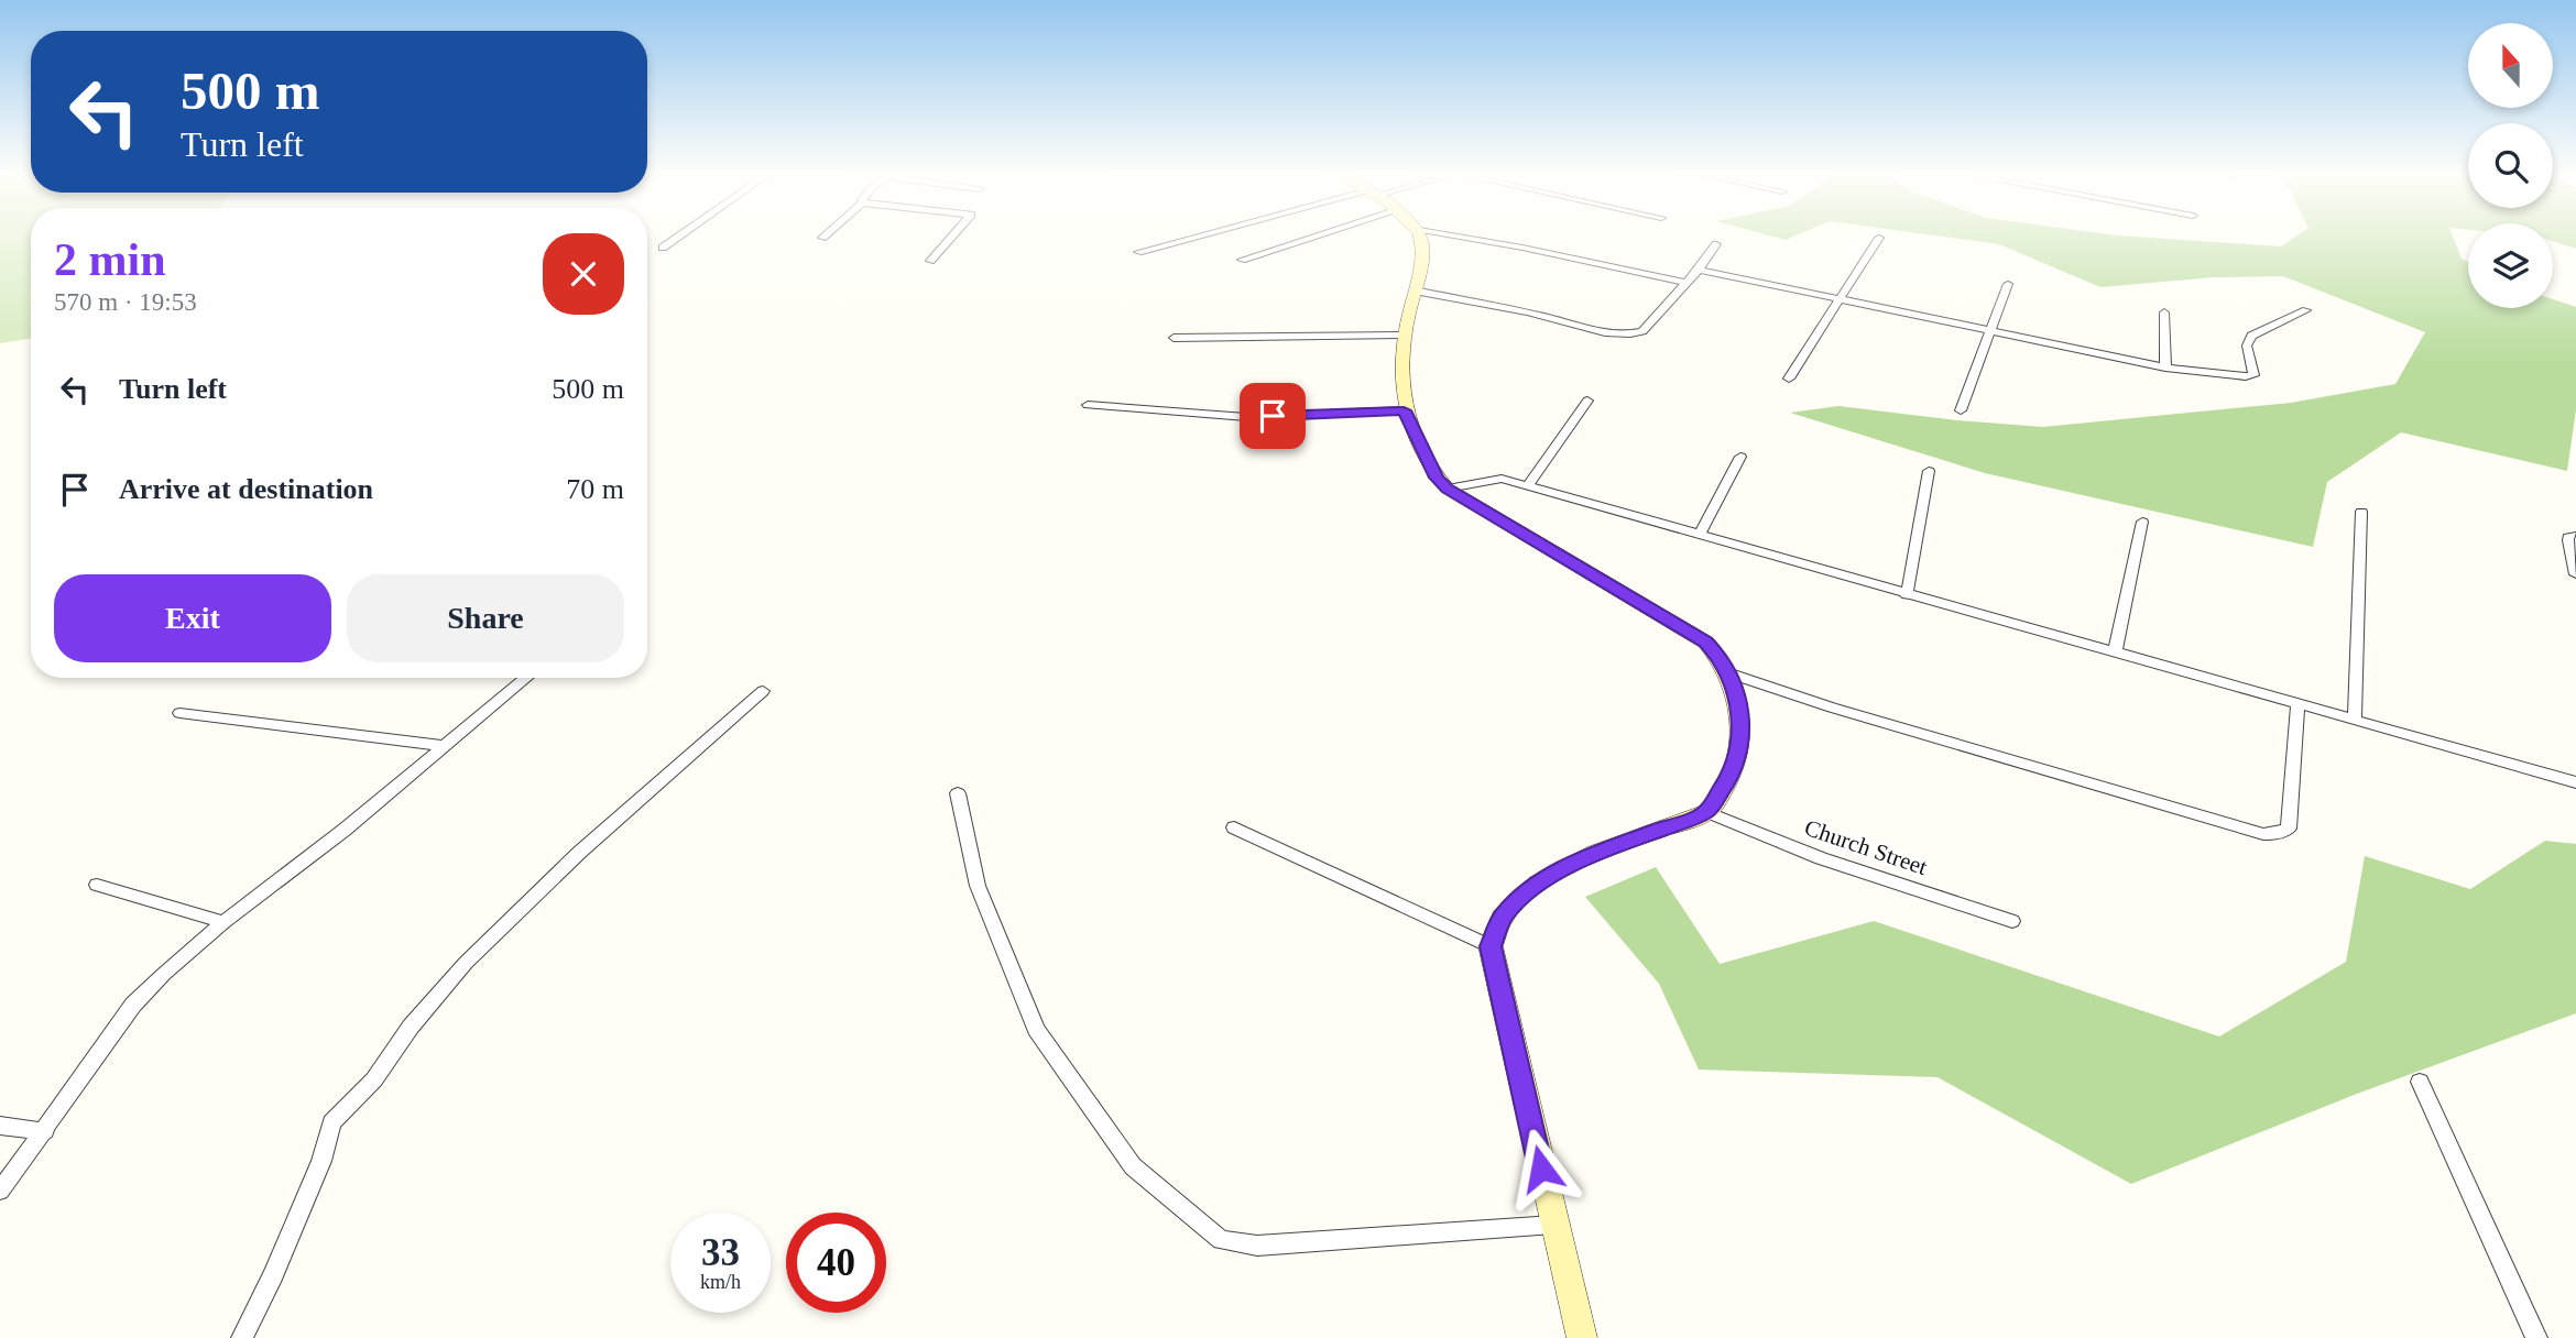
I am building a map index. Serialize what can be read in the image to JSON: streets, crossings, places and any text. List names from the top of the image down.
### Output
{
  "streets": {
    "street": ["Church Street"]
  },
  "north": "top",
  "page": {
    "turn": ["500 m", "Turn left"],
    "heading": ["2 min", "570 m · 19:53"],
    "list": [
      {
        "name": "Turn left",
        "value": "500 m"
      },
      {
        "name": "Arrive at destination",
        "value": "70 m"
      }
    ],
    "buttons": ["Exit", "Share"],
    "speed": "33 km/h",
    "limit": "40"
  }
}
